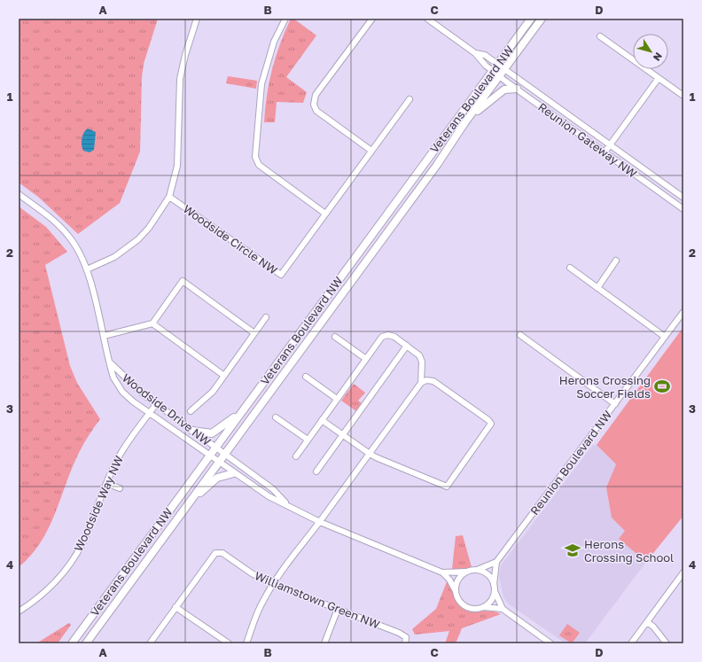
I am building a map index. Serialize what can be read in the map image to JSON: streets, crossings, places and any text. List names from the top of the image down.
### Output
{
  "streets": {
    "main road": ["Veterans Boulevard NW"],
    "street": [
      "Reunion Gateway NW",
      "Woodside Circle NW",
      "Woodside Drive NW",
      "Reunion Boulevard NW",
      "Woodside Way NW",
      "Williamstown Green NW"
    ]
  },
  "crossings": [
    ["Veterans Boulevard NW", "Reunion Gateway NW"],
    ["Veterans Boulevard NW", "Woodside Drive NW"],
    ["Woodside Drive NW", "Woodside Way NW"]
  ],
  "places": {
    "sports": ["Herons Crossing Soccer Fields"],
    "school or university": ["Herons Crossing School"]
  },
  "north": "bottom right",
  "grid": {
    "columns": [
      "A",
      "B",
      "C",
      "D"
    ],
    "rows": [
      "1",
      "2",
      "3",
      "4"
    ]
  }
}
